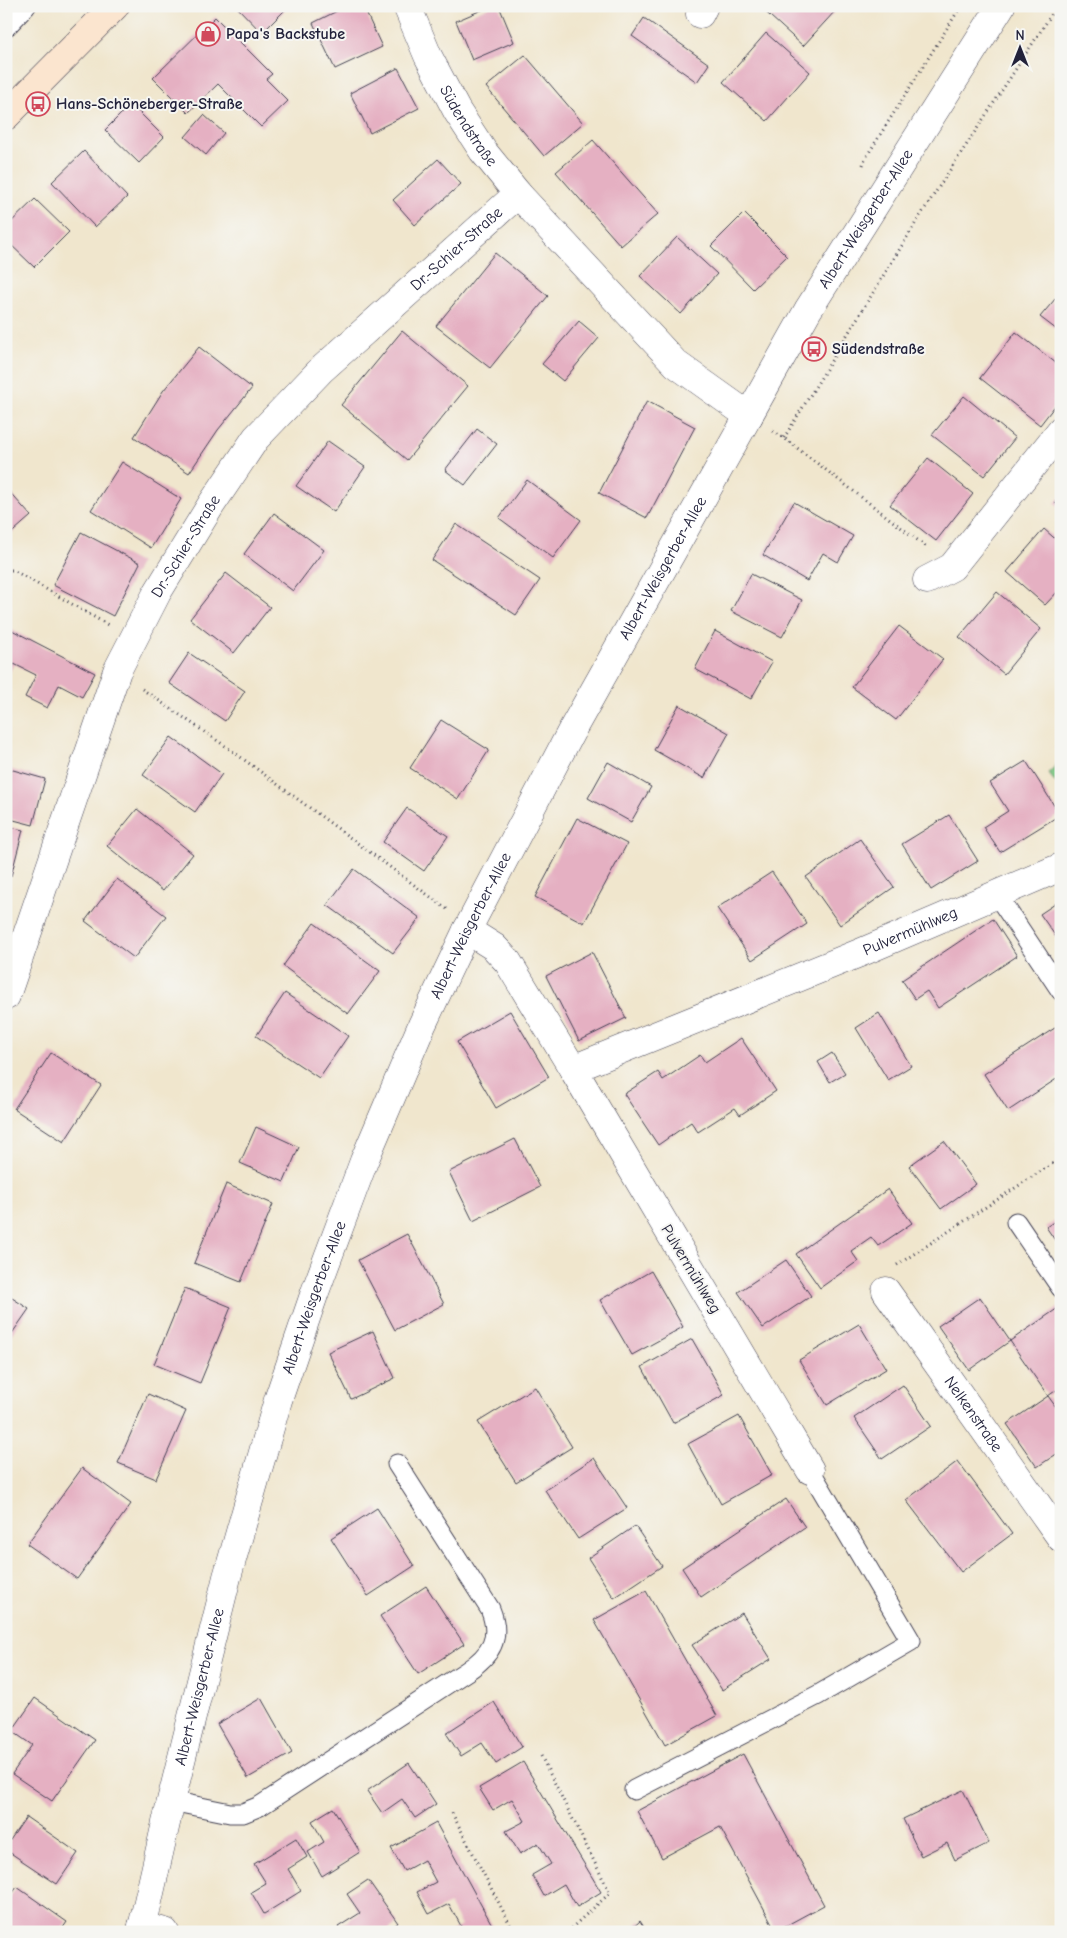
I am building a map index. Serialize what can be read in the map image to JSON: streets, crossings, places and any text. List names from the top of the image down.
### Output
{
  "streets": {
    "street": [
      "Südendstraße",
      "Albert-Weisgerber-Allee",
      "Dr.-Schier-Straße",
      "Pulvermühlweg",
      "Nelkenstraße"
    ]
  },
  "crossings": [
    ["Südendstraße", "Albert-Weisgerber-Allee"],
    ["Südendstraße", "Dr.-Schier-Straße"],
    ["Albert-Weisgerber-Allee", "Pulvermühlweg"]
  ],
  "places": {
    "shop": ["Papa's Backstube"],
    "bus stop": ["Hans-Schöneberger-Straße", "Südendstraße"]
  },
  "north": "top"
}
